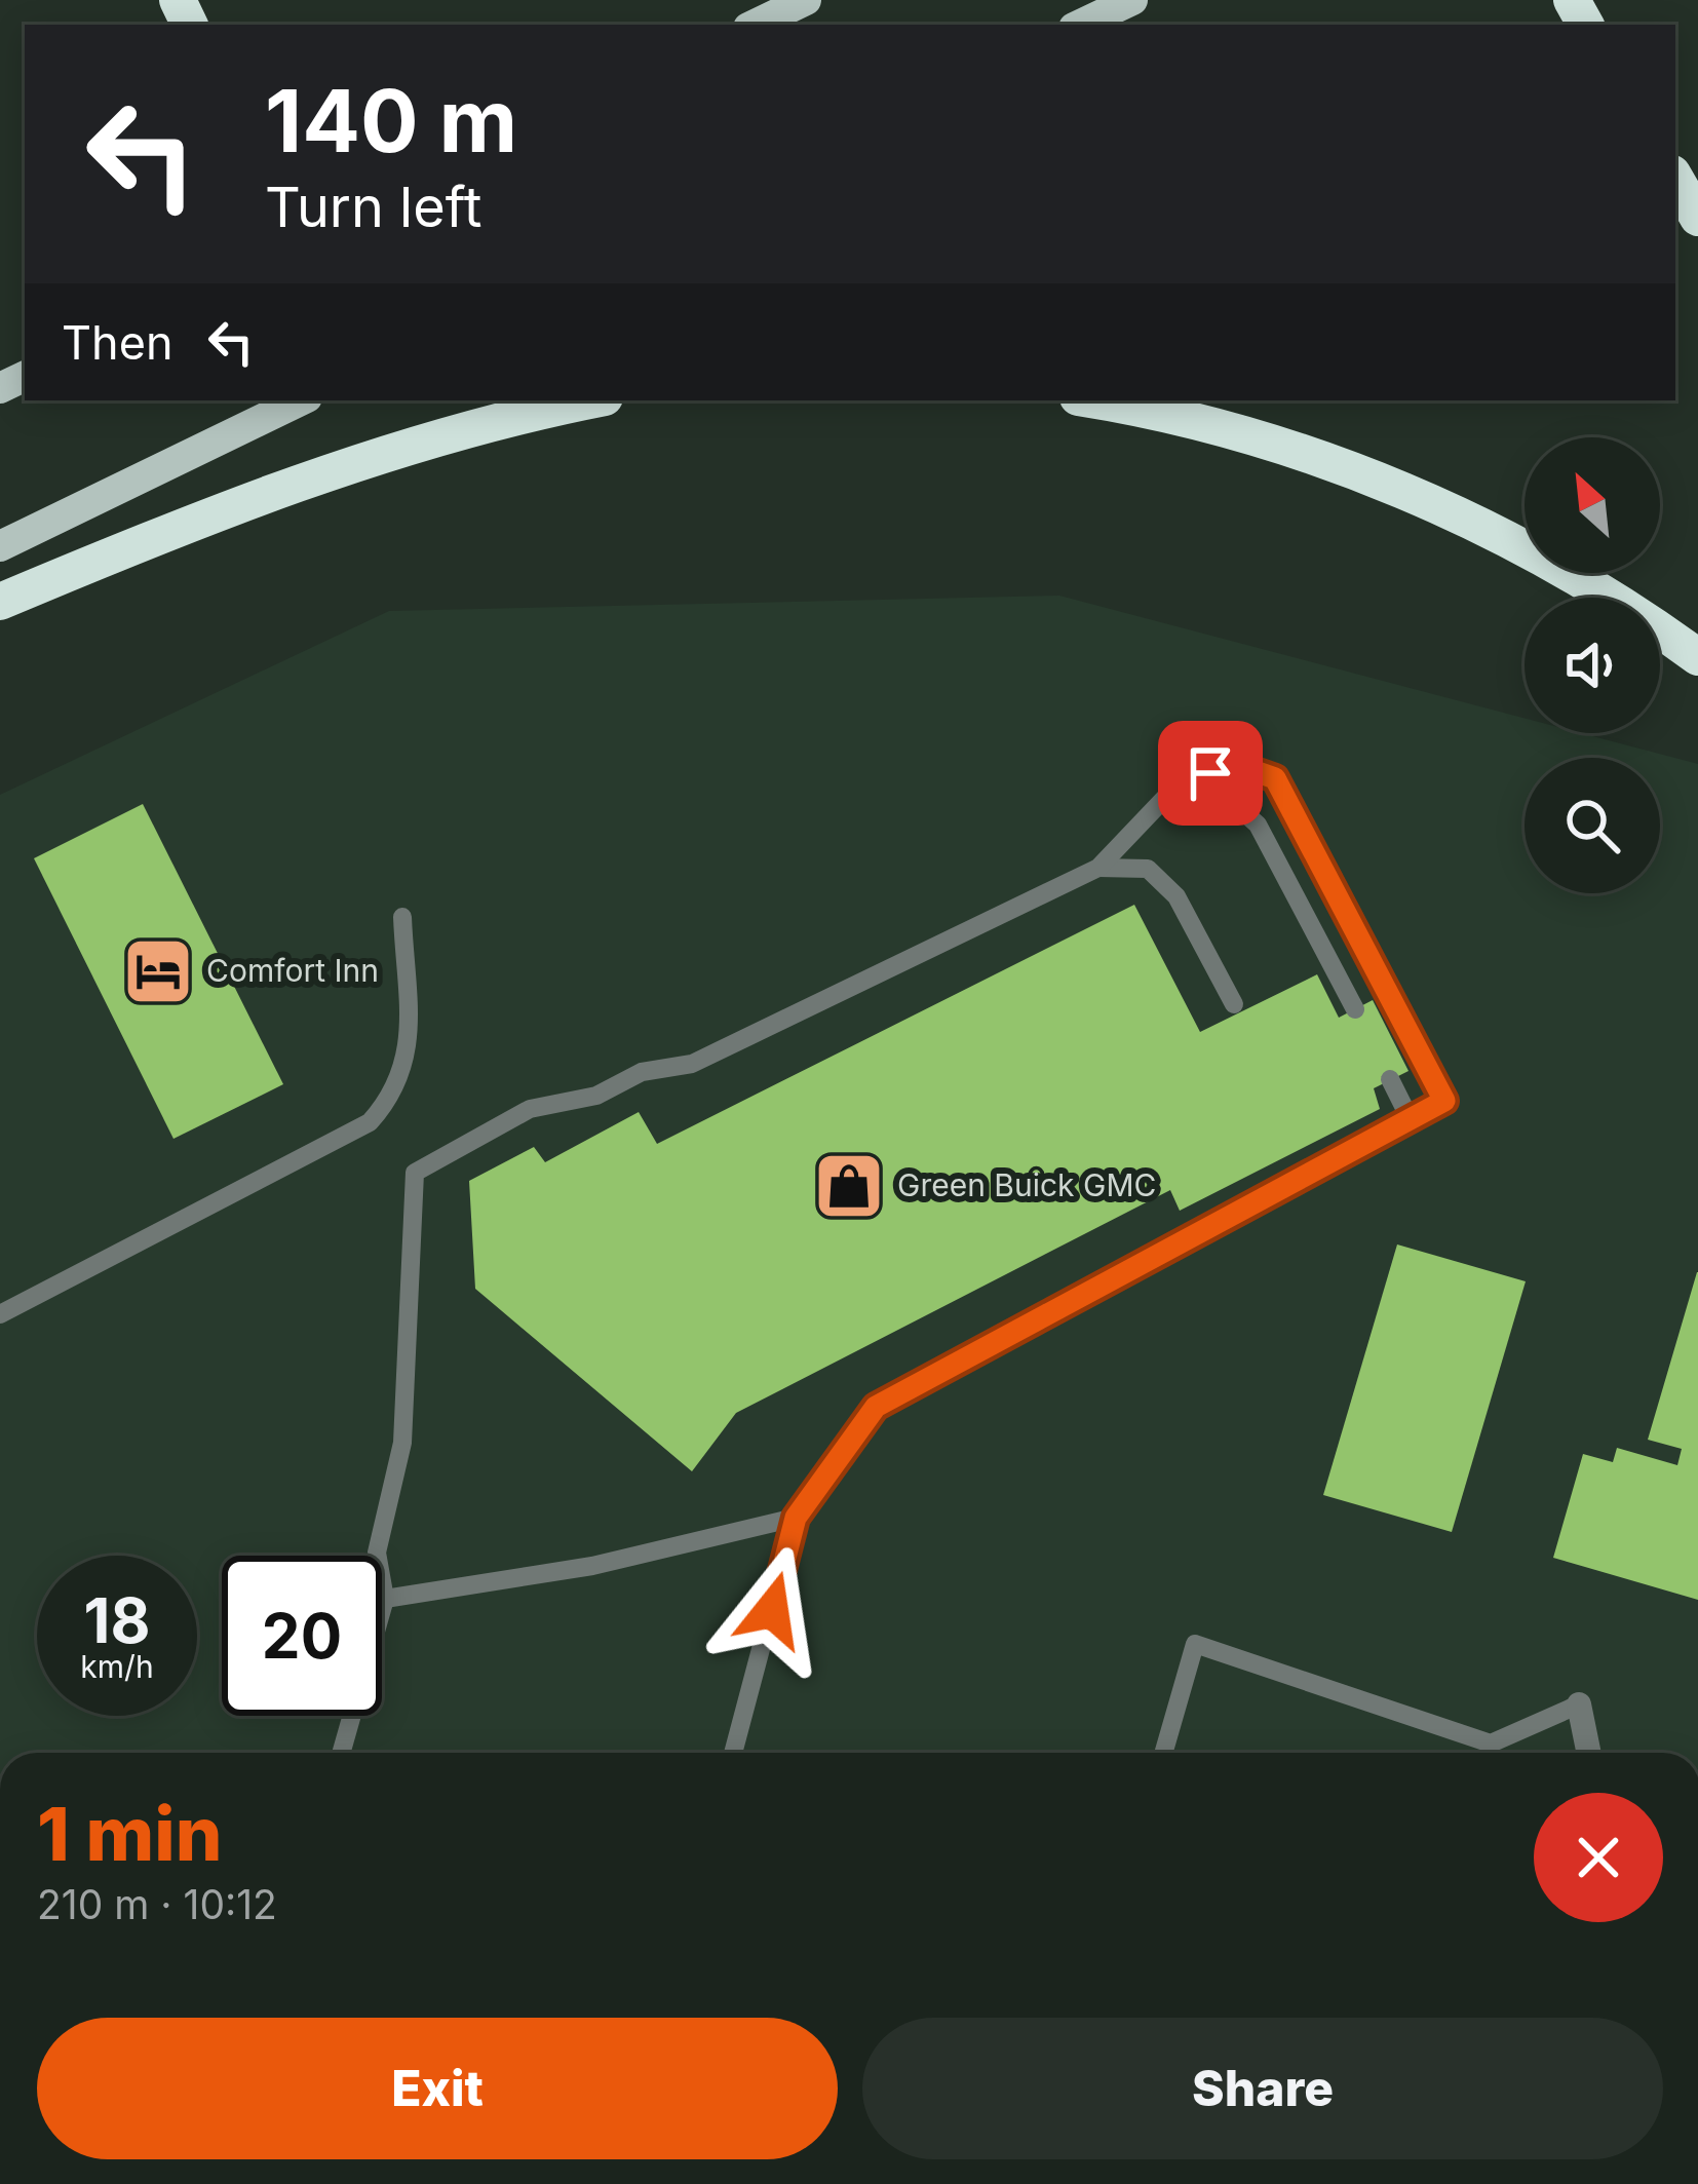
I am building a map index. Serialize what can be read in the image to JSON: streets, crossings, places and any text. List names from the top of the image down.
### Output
{
  "places": {
    "hotel": ["Comfort Inn"],
    "shop": ["Green Buick GMC"]
  },
  "north": "top left",
  "page": {
    "turn": ["140 m", "Turn left"],
    "then": "Then",
    "speed": "18 km/h",
    "limit": "20",
    "heading": ["1 min", "210 m · 10:12"],
    "buttons": ["Exit", "Share"]
  }
}
